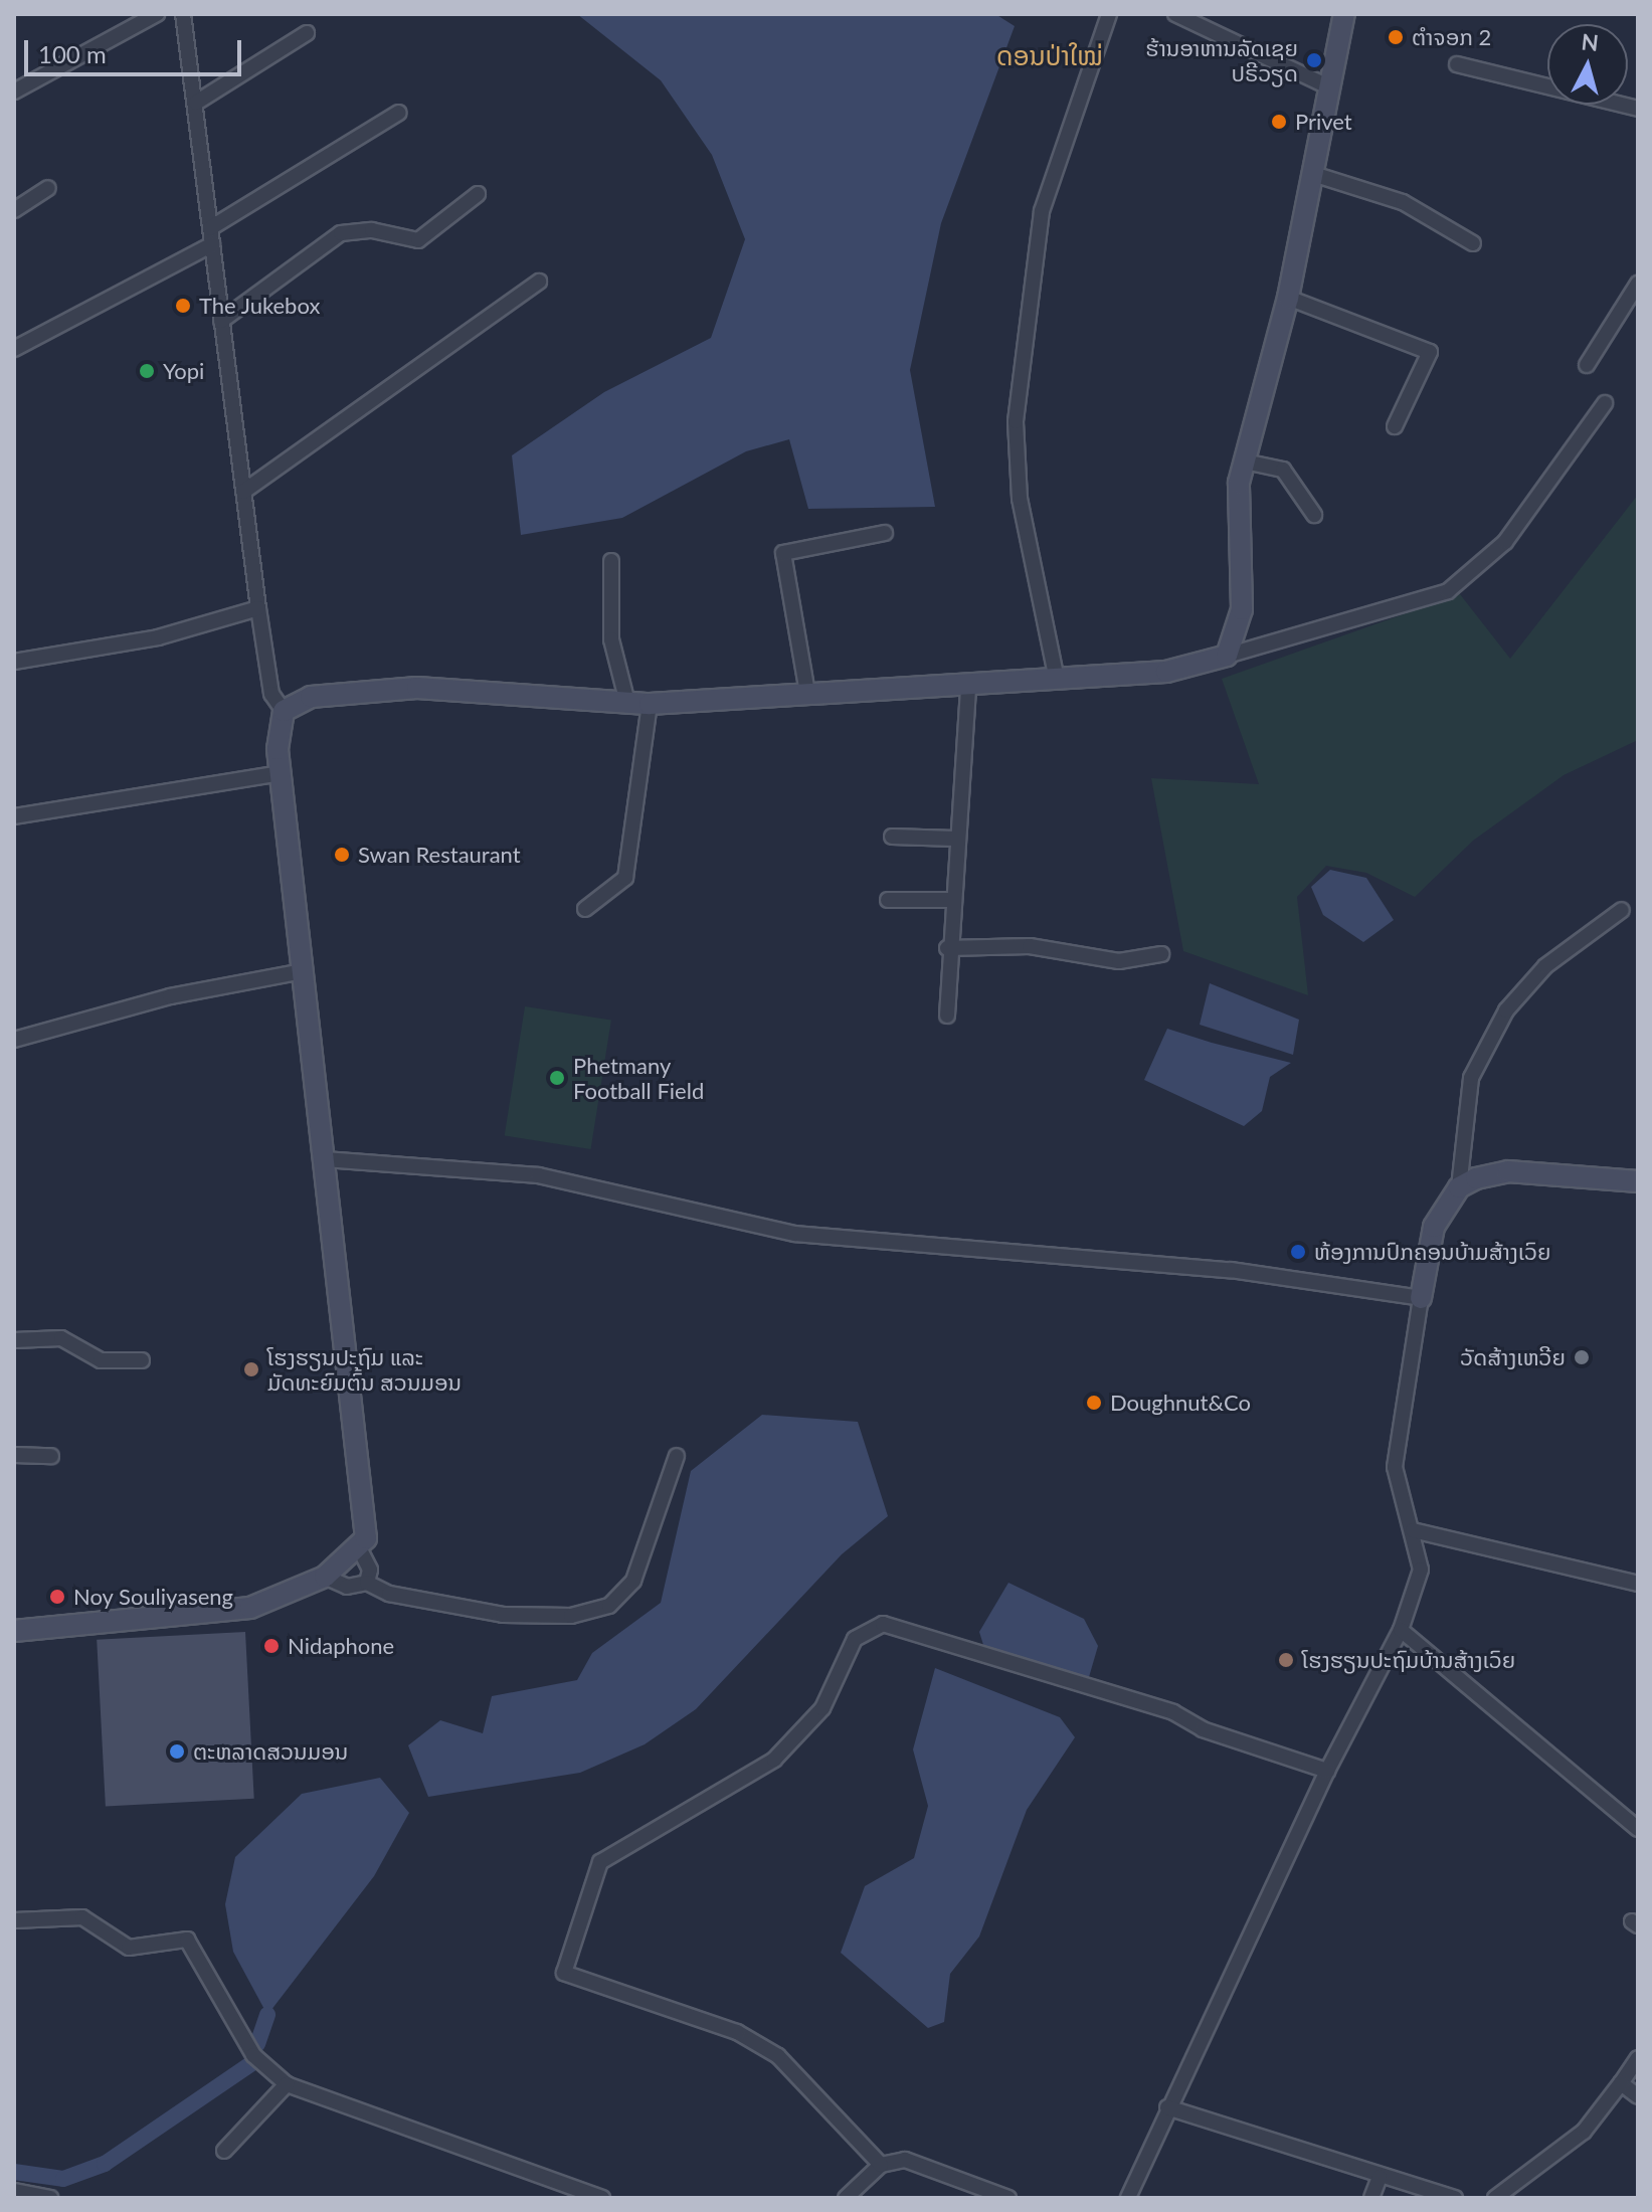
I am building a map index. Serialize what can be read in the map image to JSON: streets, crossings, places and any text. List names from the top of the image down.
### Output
{
  "districts": ["ດອນປ່າໃໝ່"],
  "places": [
    "ຕຳຈອກ 2",
    "ຮ້ານອາຫານລັດເຊຍ ປຣີວຽດ",
    "Privet",
    "The Jukebox",
    "Yopi",
    "Swan Restaurant",
    "Phetmany Football Field",
    "ຫ້ອງການປົກຄອນບ້າມສ້າງເວົຍ",
    "ວັດສ້າງເຫວີຍ",
    "ໂຮງຮຽນປະຖົມ ແລະ ມັດທະຍົມຕົ້ນ ສວນມອນ",
    "Doughnut&Co",
    "Noy Souliyaseng",
    "Nidaphone",
    "ໂຮງຮຽນປະຖົມບ້ານສ້າງເວົຍ",
    "ຕະຫລາດສວນມອນ"
  ],
  "scale_bar": "100 m",
  "north": "top"
}
